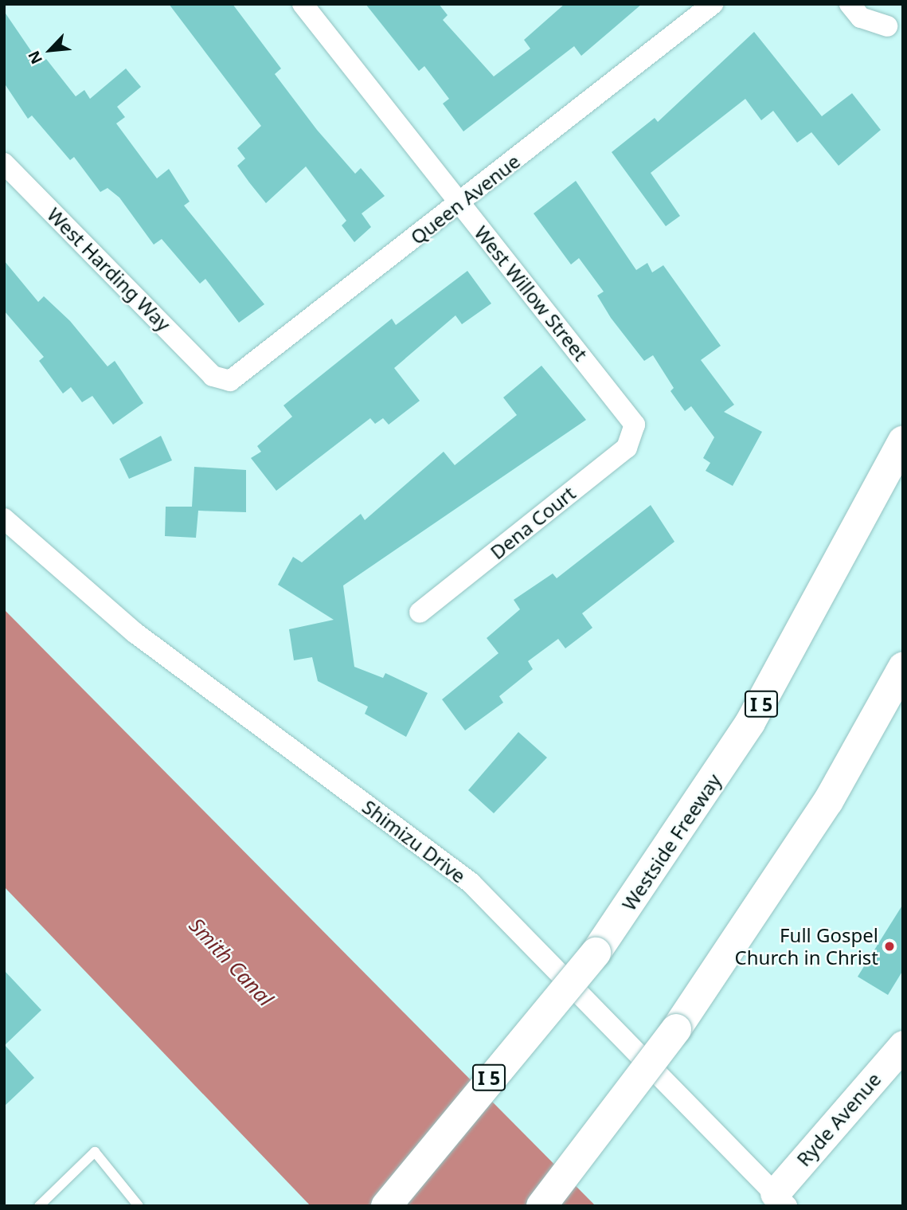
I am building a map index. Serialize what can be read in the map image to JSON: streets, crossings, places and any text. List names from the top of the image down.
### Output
{
  "streets": {
    "highway": ["I 5", "Westside Freeway"],
    "street": [
      "Queen Avenue",
      "West Harding Way",
      "West Willow Street",
      "Dena Court",
      "Shimizu Drive",
      "Ryde Avenue"
    ]
  },
  "crossings": [
    ["Queen Avenue", "West Harding Way"],
    ["Queen Avenue", "West Willow Street"],
    ["West Willow Street", "Dena Court"],
    ["Shimizu Drive", "Ryde Avenue"]
  ],
  "water": ["Smith Canal"],
  "places": ["Full Gospel Church in Christ"],
  "north": "bottom left"
}
